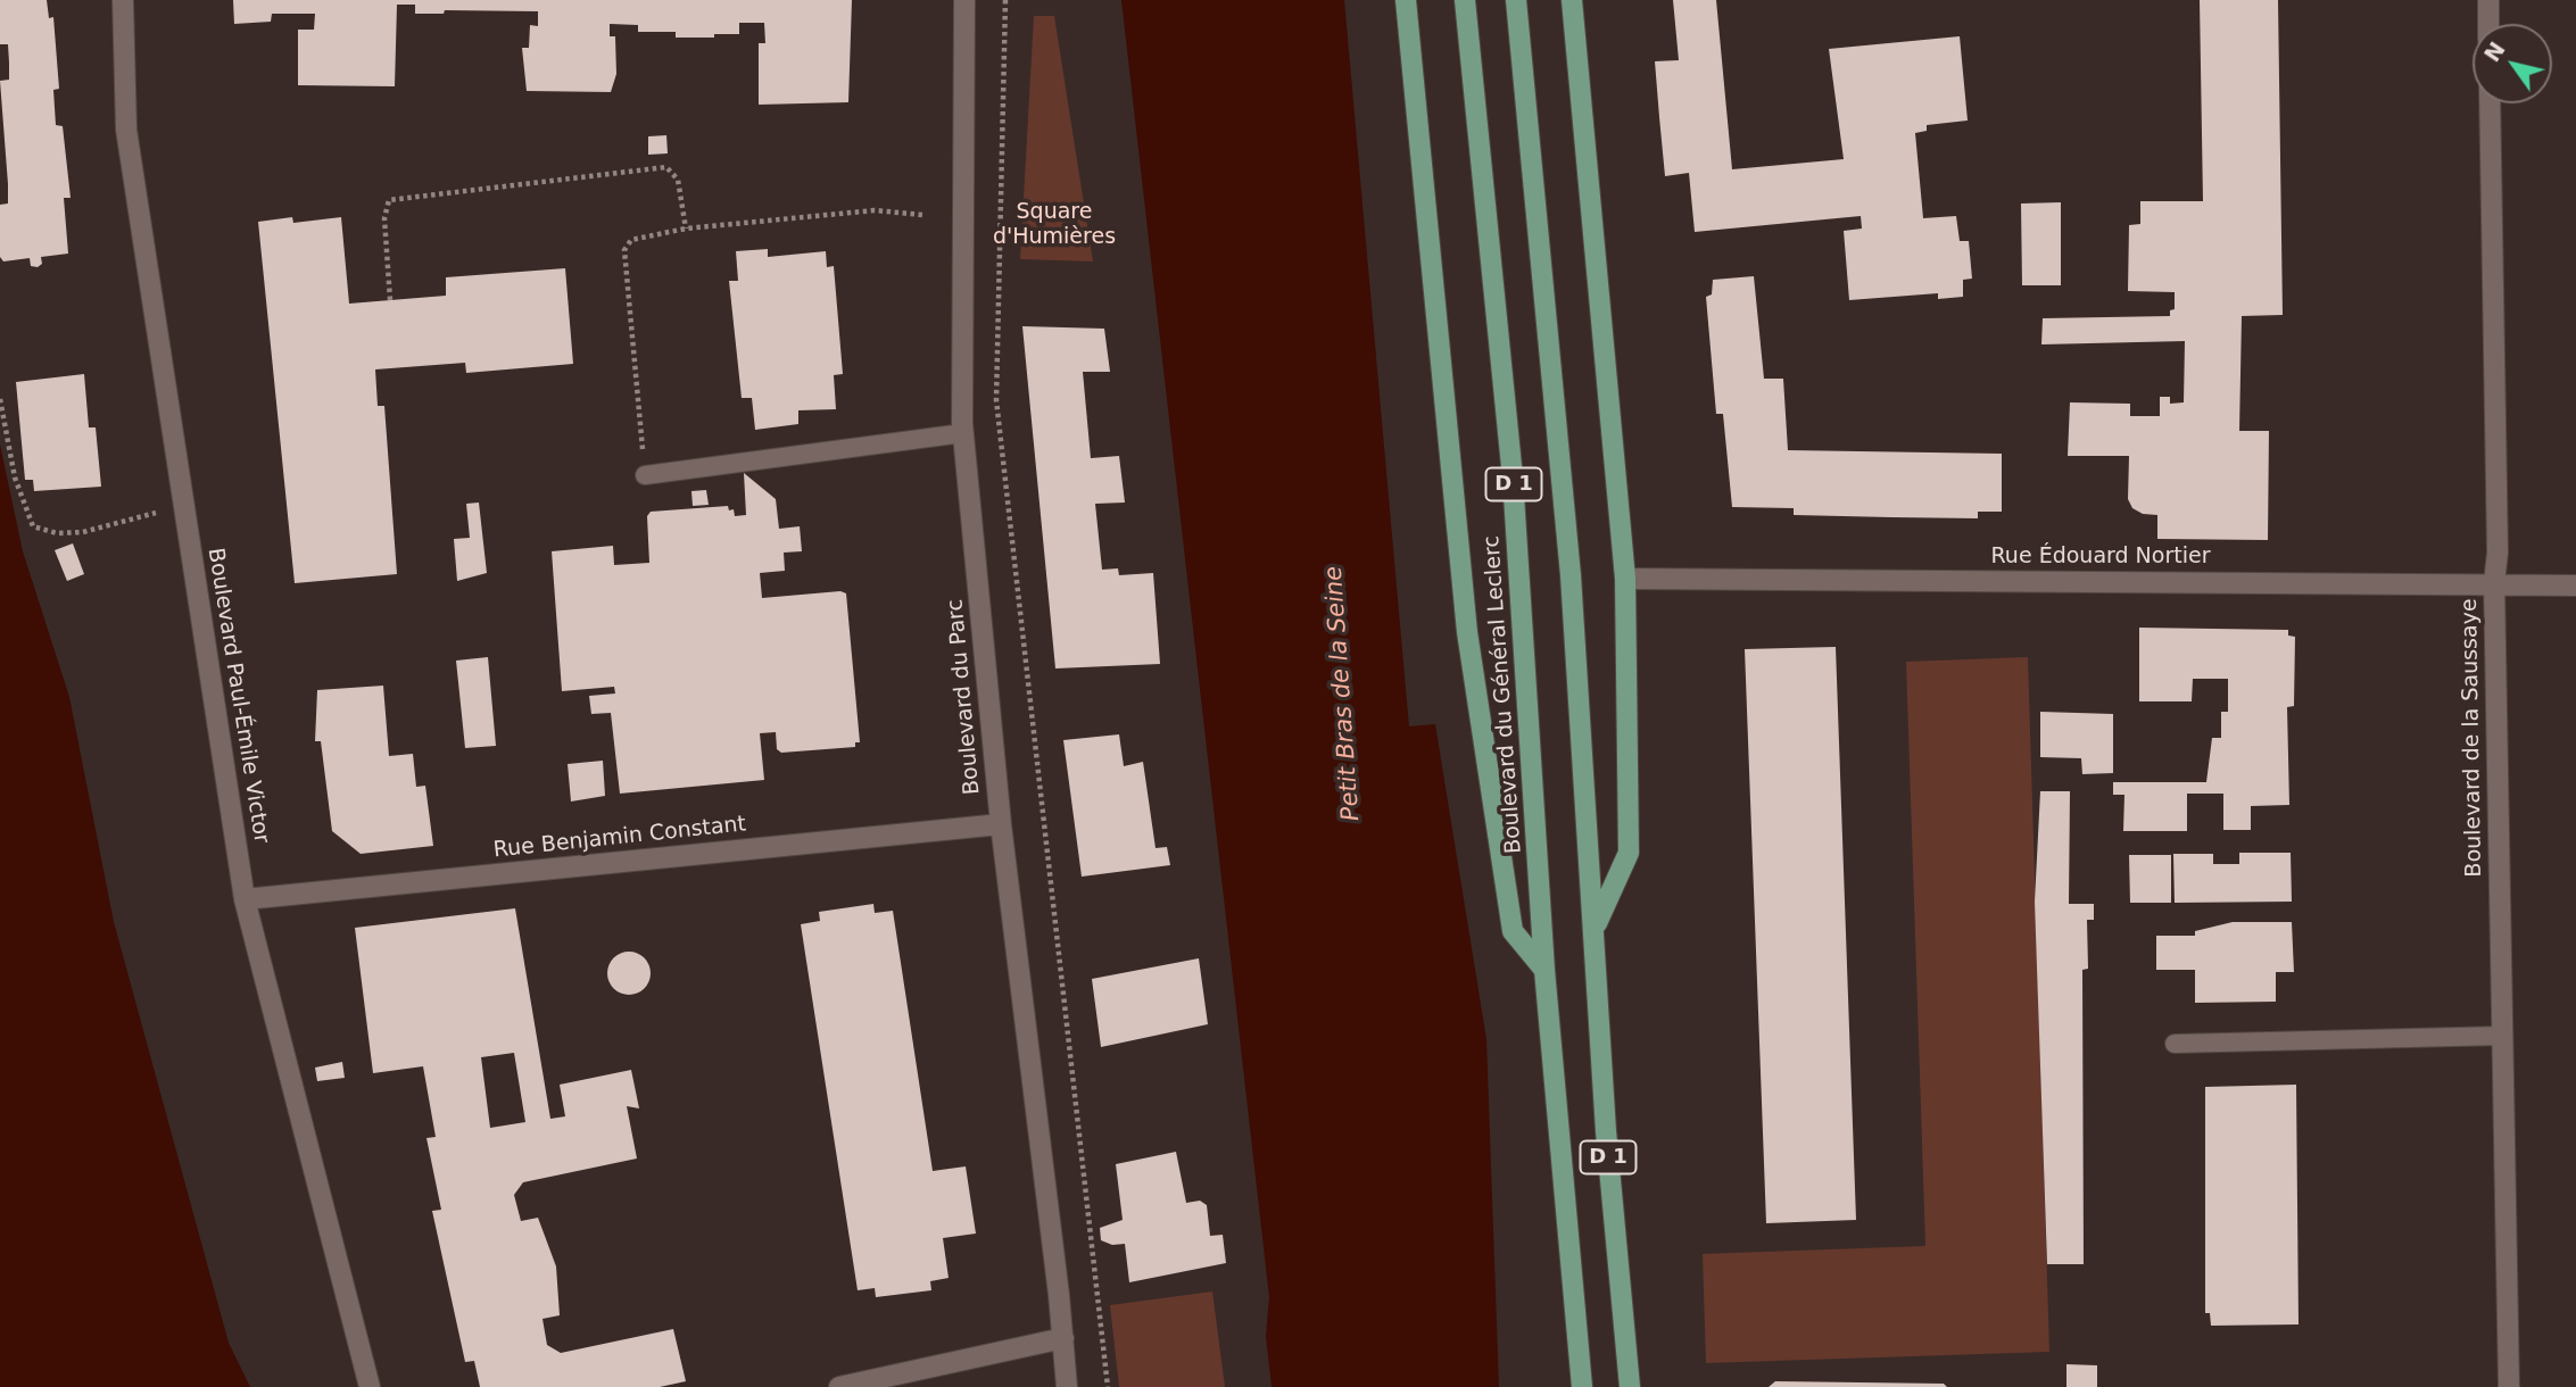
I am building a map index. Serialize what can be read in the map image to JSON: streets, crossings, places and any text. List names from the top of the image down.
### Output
{
  "streets": {
    "main road": ["D 1", "Boulevard du Général Leclerc"],
    "street": [
      "Rue Édouard Nortier",
      "Boulevard Paul-Émile Victor",
      "Boulevard du Parc",
      "Boulevard de la Saussaye",
      "Rue Benjamin Constant"
    ]
  },
  "crossings": [
    ["Rue Édouard Nortier", "Boulevard de la Saussaye"],
    ["Boulevard Paul-Émile Victor", "Rue Benjamin Constant"],
    ["Boulevard du Parc", "Rue Benjamin Constant"]
  ],
  "water": ["Petit Bras de la Seine"],
  "parks": ["Square d'Humières"],
  "north": "top left"
}
